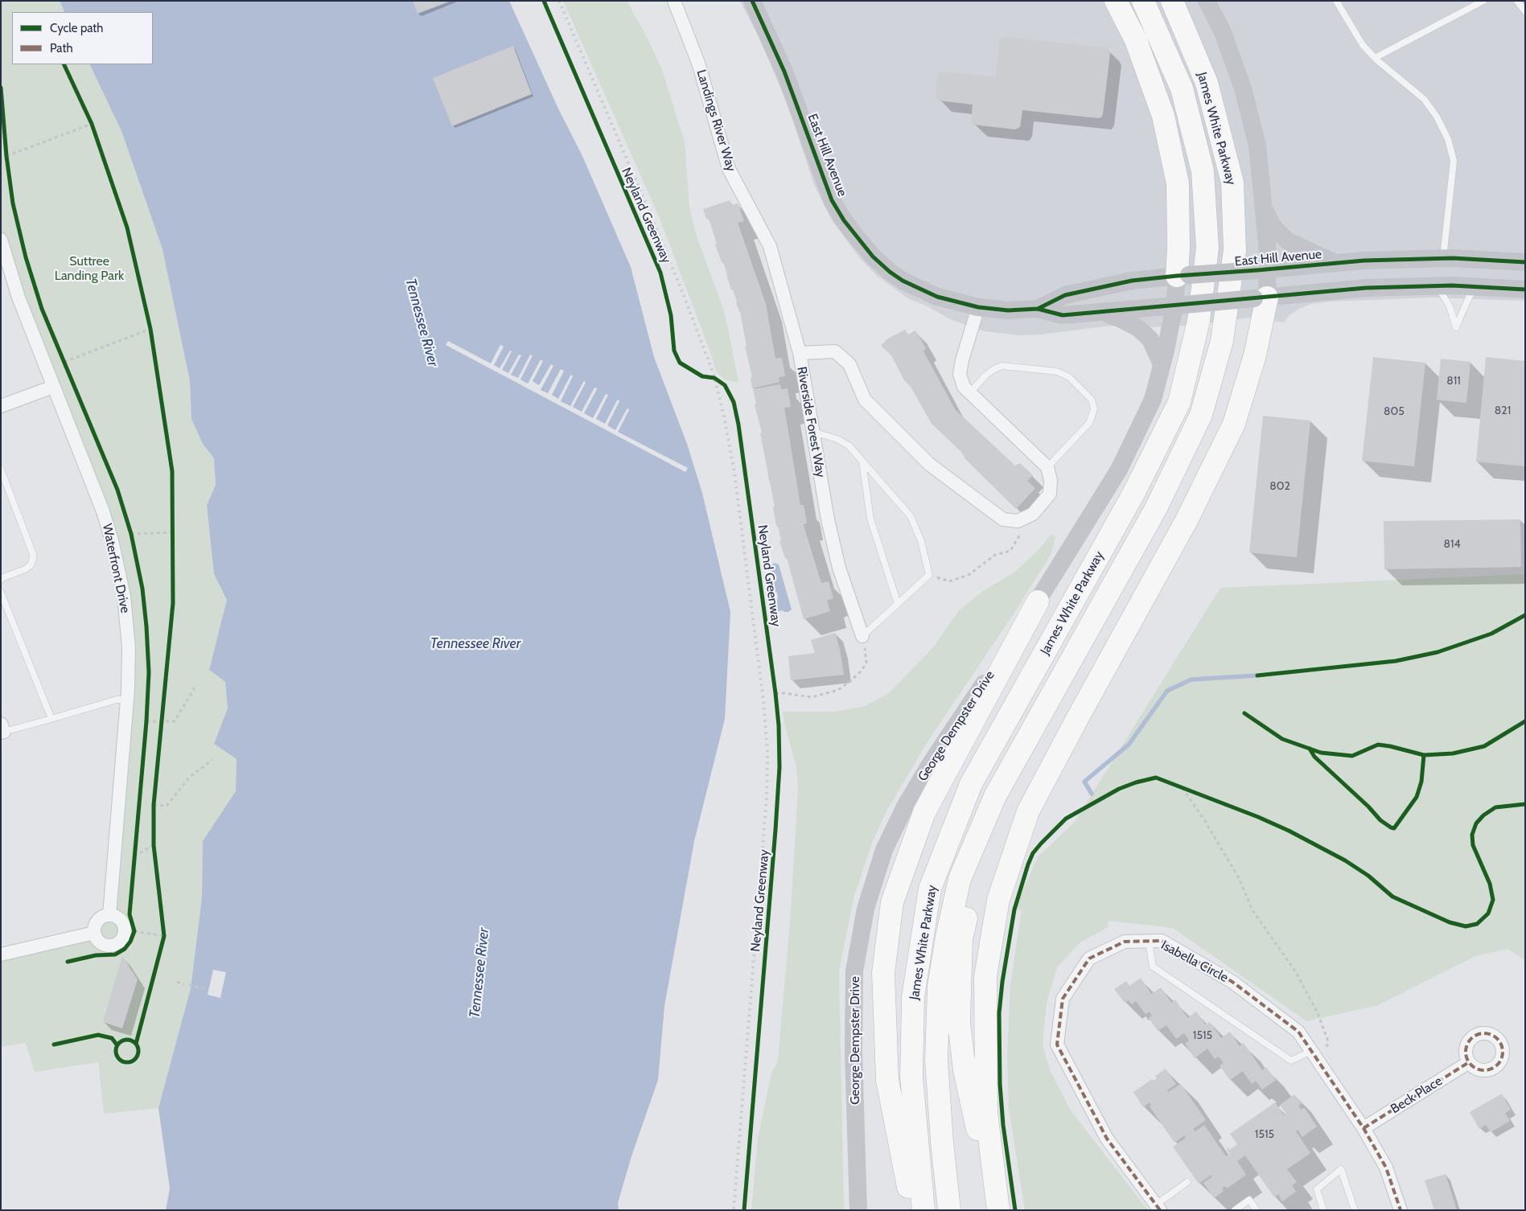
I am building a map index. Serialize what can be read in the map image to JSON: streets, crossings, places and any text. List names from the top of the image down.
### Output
{
  "streets": {
    "highway": ["James White Parkway"],
    "main road": ["East Hill Avenue", "George Dempster Drive"],
    "street": [
      "Landings River Way",
      "Riverside Forest Way",
      "Waterfront Drive",
      "Isabella Circle",
      "Beck Place"
    ],
    "cycle path": ["Neyland Greenway"]
  },
  "crossings": [
    ["Landings River Way", "Riverside Forest Way"],
    ["East Hill Avenue", "George Dempster Drive"],
    ["Isabella Circle", "Beck Place"]
  ],
  "water": ["Tennessee River"],
  "parks": ["Suttree Landing Park"],
  "house_numbers": [
    "811",
    "821",
    "805",
    "802",
    "814",
    "1515",
    "1515"
  ],
  "legend": ["Cycle path", "Path"]
}
